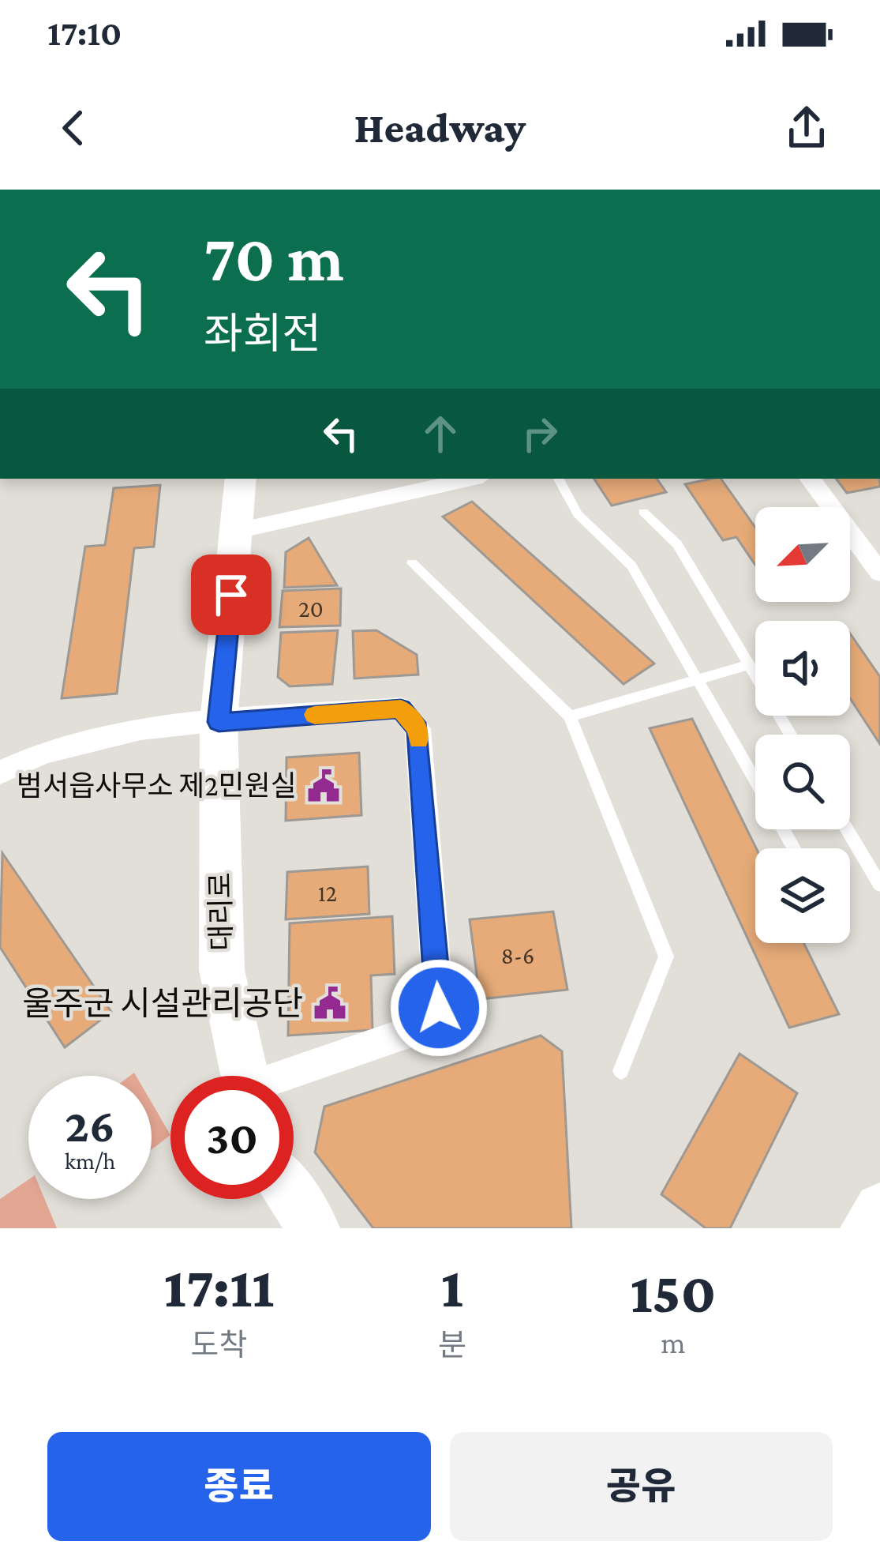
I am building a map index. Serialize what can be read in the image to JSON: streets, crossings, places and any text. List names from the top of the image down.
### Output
{
  "streets": {
    "main road": ["대리로"]
  },
  "places": {
    "public building": ["범서읍사무소 제2민원실", "울주군 시설관리공단"]
  },
  "house_numbers": ["20", "12", "8-6"],
  "north": "bottom left",
  "page": {
    "status": "17:10",
    "header": "Headway",
    "turn": ["70 m", "좌회전"],
    "speed": "26 km/h",
    "limit": "30",
    "eta": [
      "17:11",
      "도착",
      "1",
      "분",
      "150",
      "m"
    ],
    "buttons": ["종료", "공유"]
  }
}
